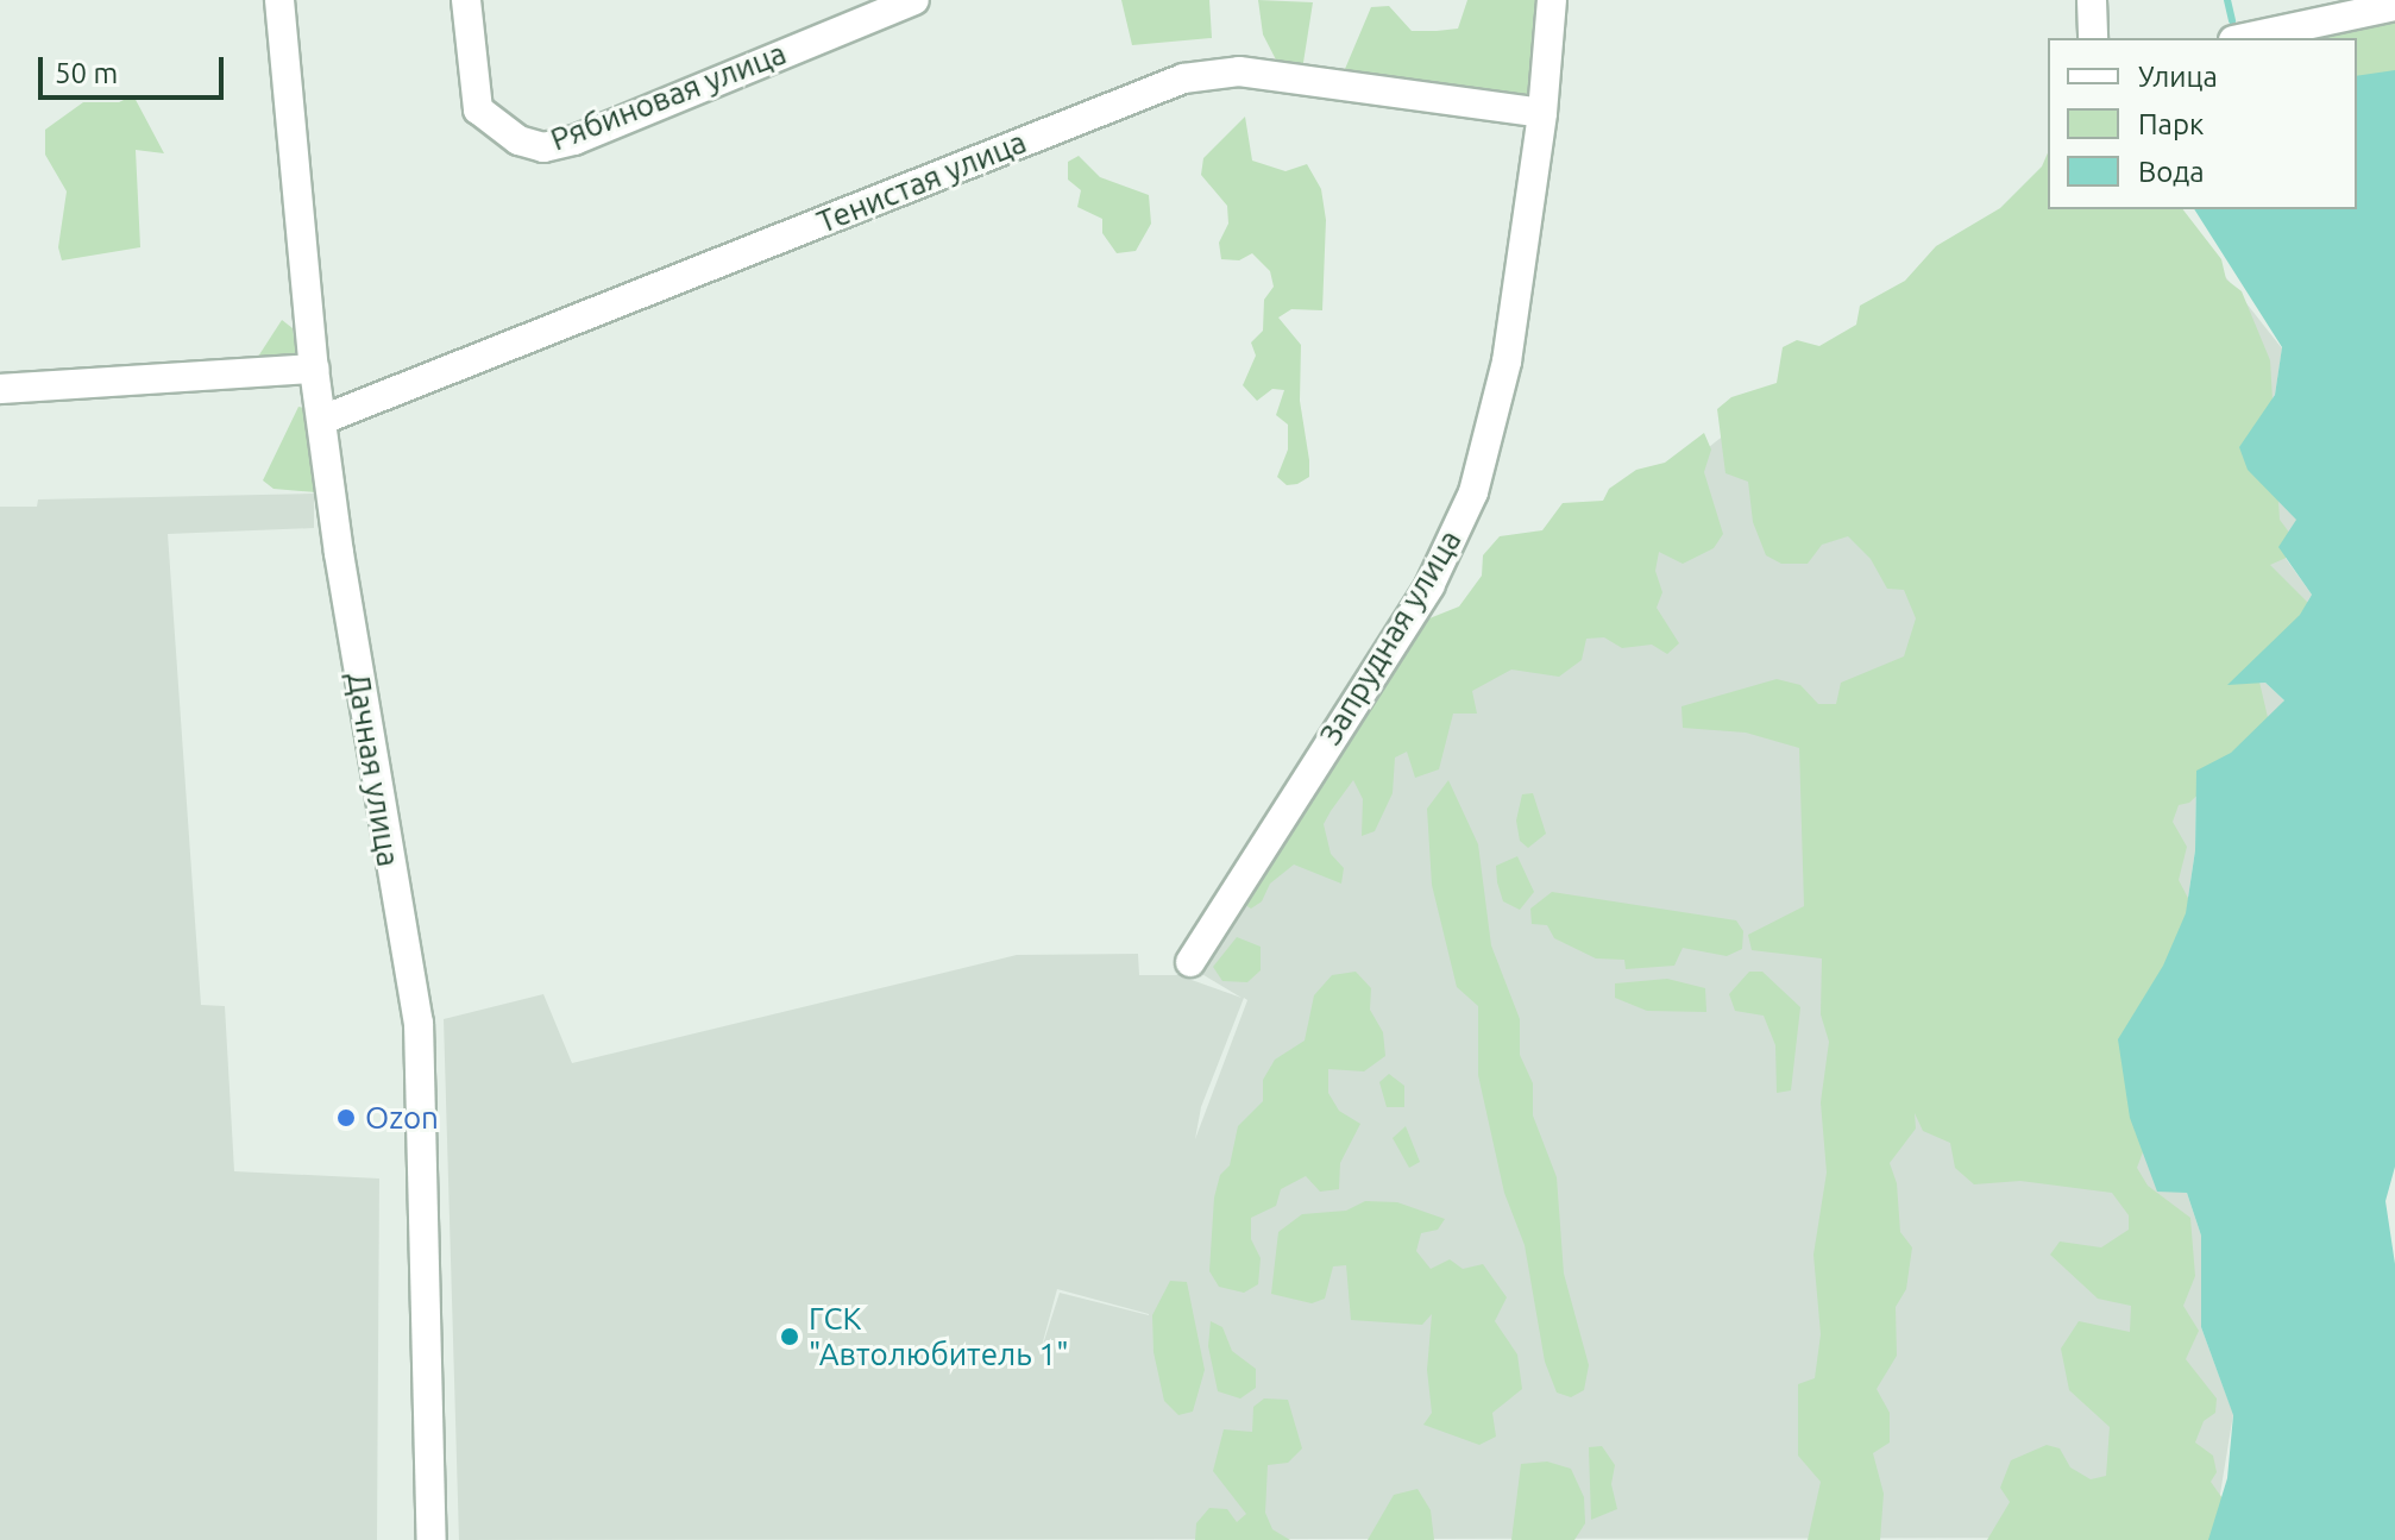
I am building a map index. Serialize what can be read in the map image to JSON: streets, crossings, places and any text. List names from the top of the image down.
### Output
{
  "streets": {
    "street": [
      "Рябиновая улица",
      "Тенистая улица",
      "Запрудная улица",
      "Дачная улица"
    ]
  },
  "crossings": [
    ["Тенистая улица", "Запрудная улица"],
    ["Тенистая улица", "Дачная улица"]
  ],
  "places": ["Ozon", "ГСК \"Автолюбитель 1\""],
  "legend": ["Улица", "Парк", "Вода"],
  "scale_bar": "50 m"
}
